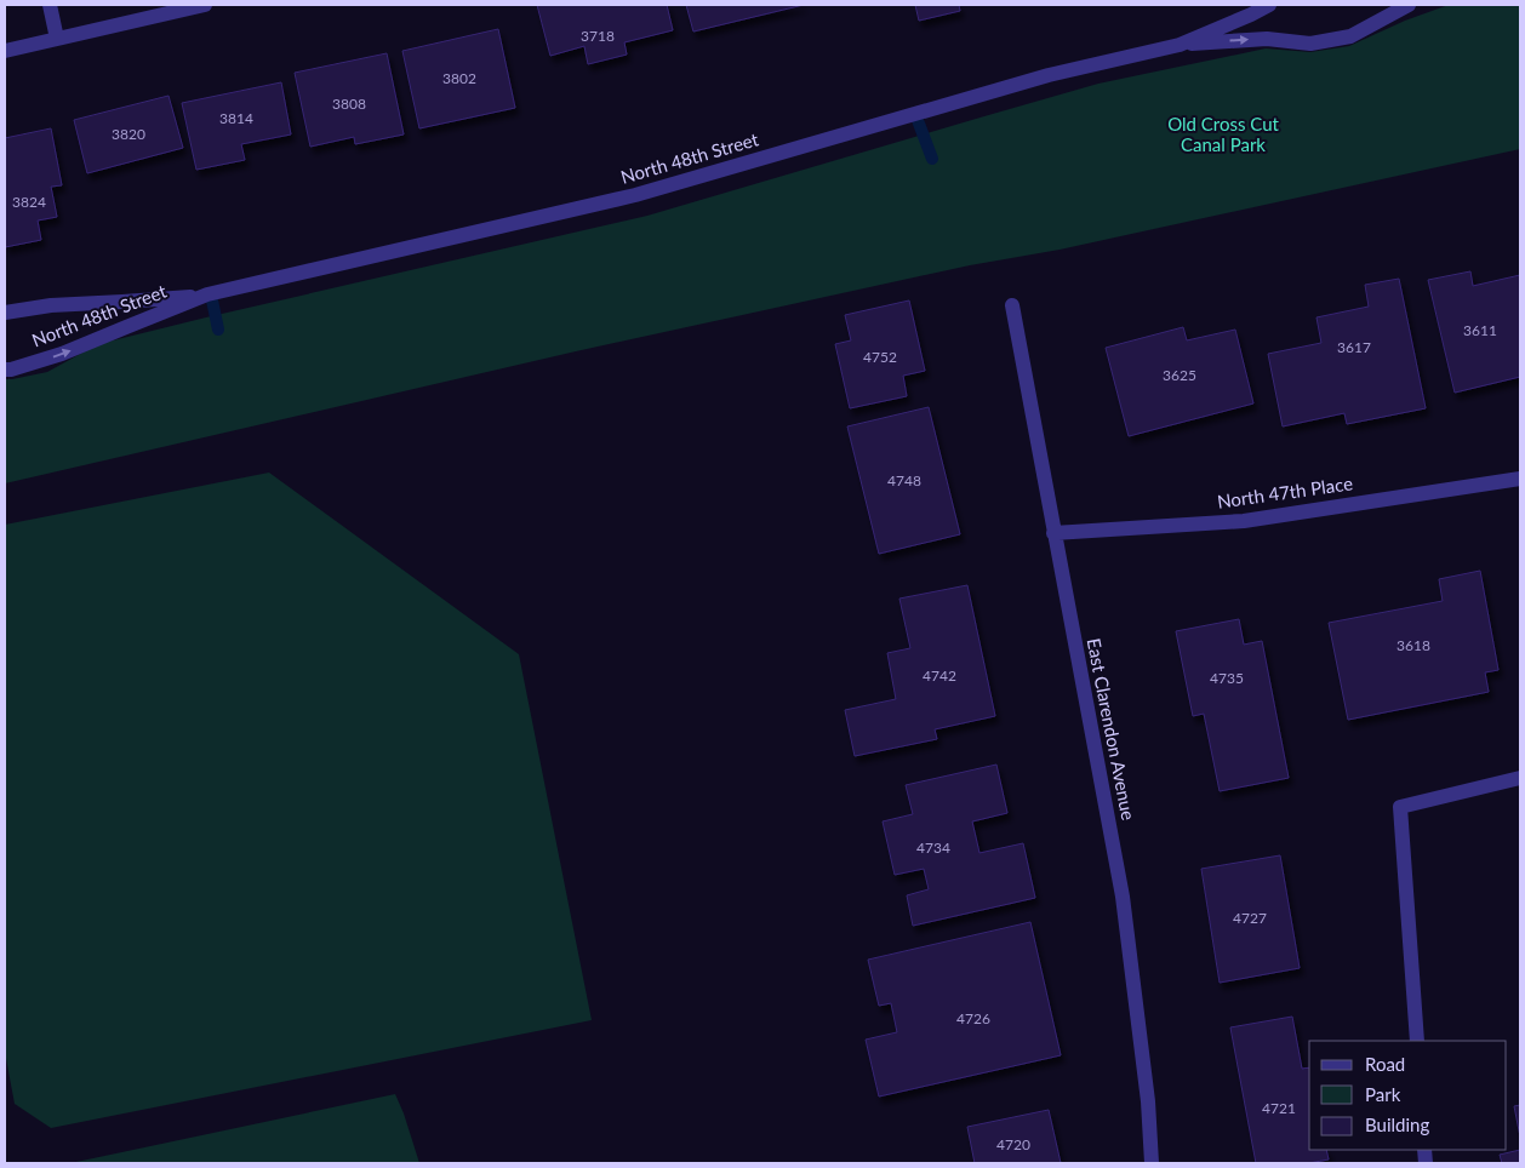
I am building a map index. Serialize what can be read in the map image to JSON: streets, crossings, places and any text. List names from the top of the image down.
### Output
{
  "streets": {
    "street": ["North 48th Street", "North 47th Place", "East Clarendon Avenue"]
  },
  "crossings": [
    ["North 47th Place", "East Clarendon Avenue"]
  ],
  "parks": ["Old Cross Cut Canal Park"],
  "house_numbers": [
    "3718",
    "3802",
    "3808",
    "3814",
    "3820",
    "3824",
    "3611",
    "3617",
    "4752",
    "3625",
    "4748",
    "3618",
    "4742",
    "4735",
    "4734",
    "4727",
    "4726",
    "4721",
    "4720"
  ],
  "legend": ["Road", "Park", "Building"]
}
